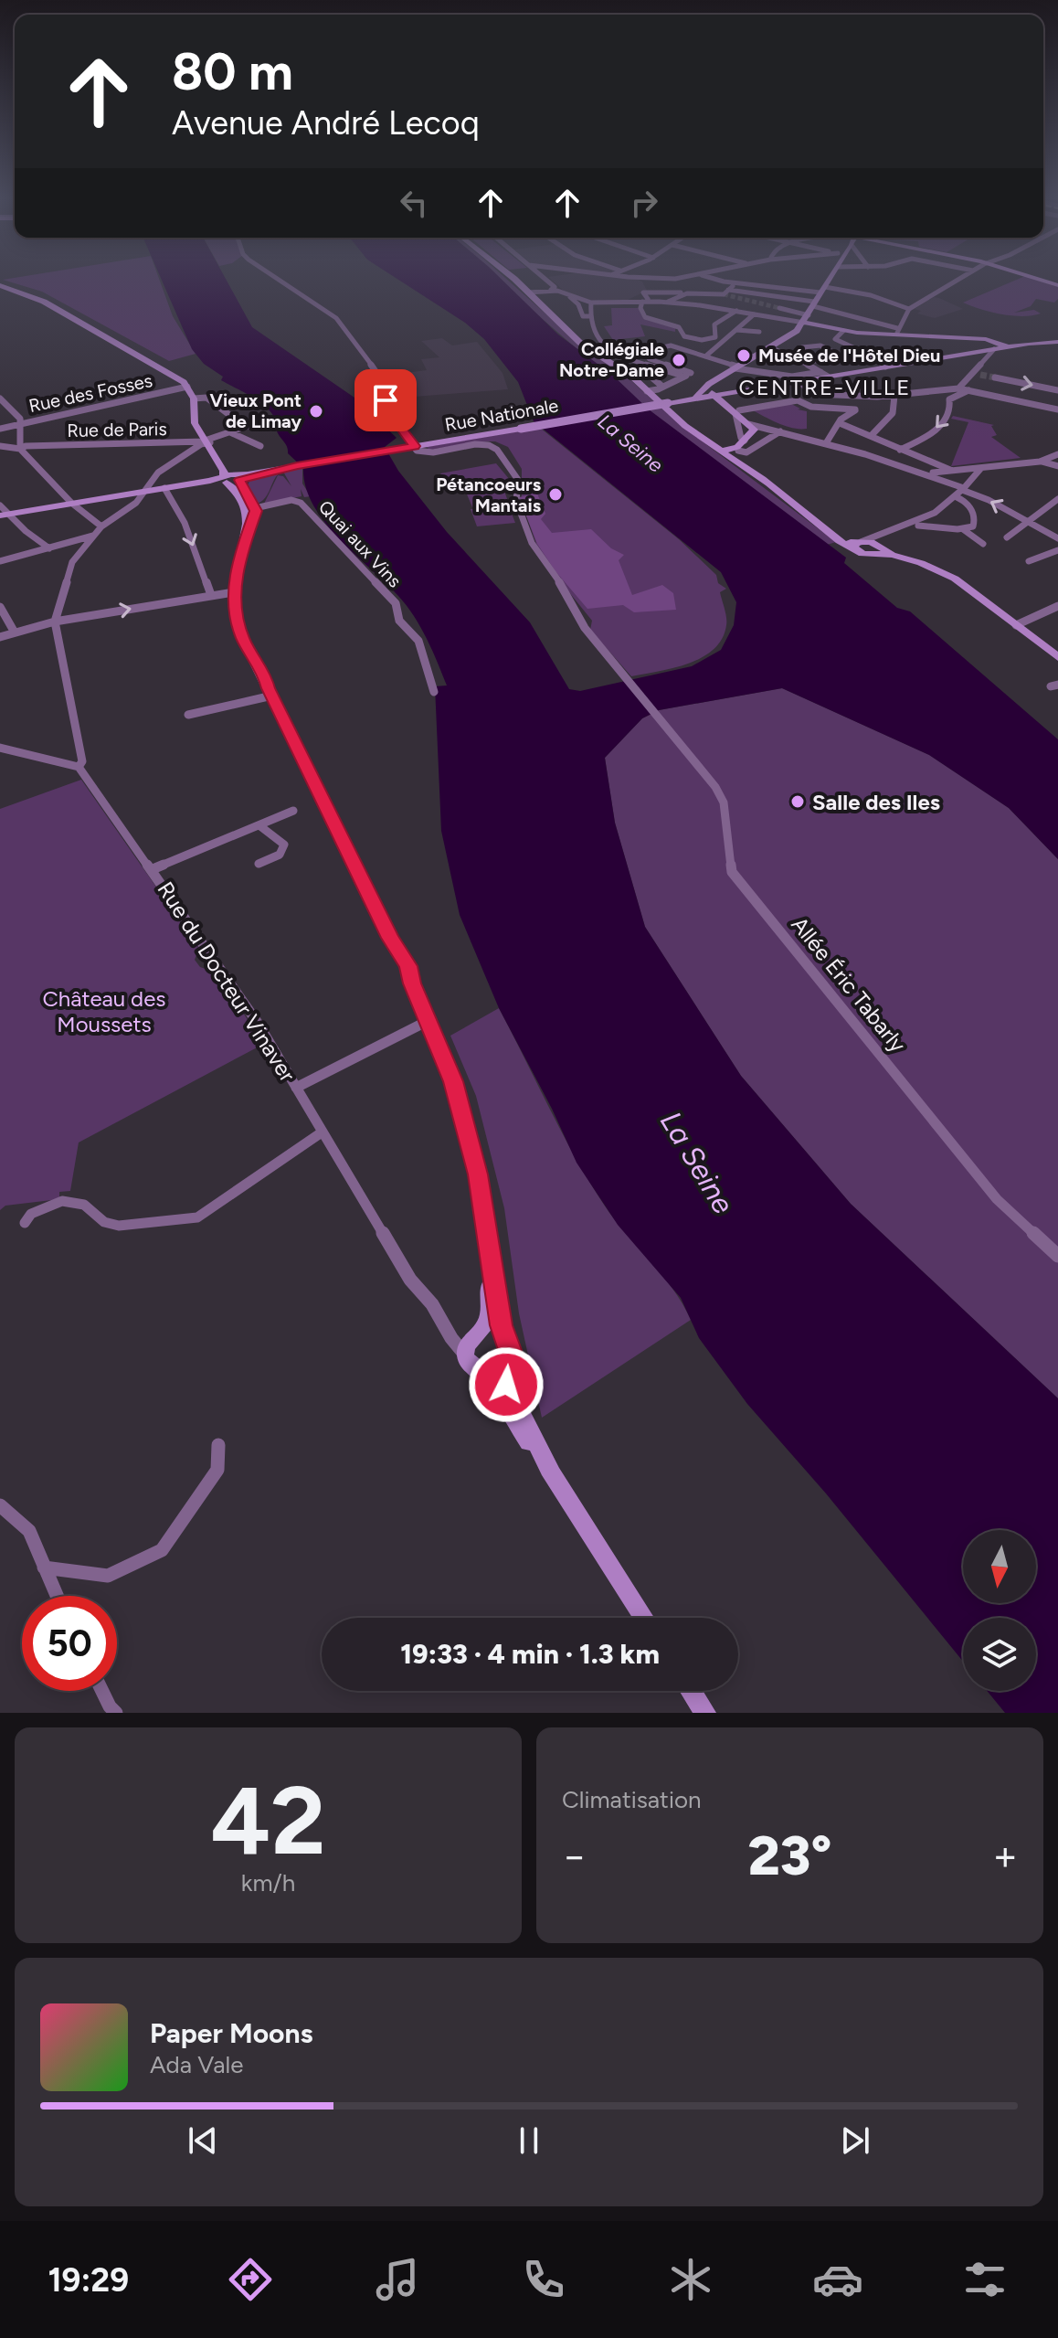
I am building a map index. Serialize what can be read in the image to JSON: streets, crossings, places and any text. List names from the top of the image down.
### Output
{
  "streets": {
    "main road": ["Rue Nationale", "Rue du Docteur Vinaver"],
    "street": [
      "Rue des Fosses",
      "Rue de Paris",
      "Quai aux Vins",
      "Allée Éric Tabarly"
    ]
  },
  "crossings": [
    ["Rue Nationale", "Allée Éric Tabarly"]
  ],
  "districts": ["CENTRE-VILLE"],
  "water": ["La Seine"],
  "parks": ["Château des Moussets"],
  "places": [
    "Musée de l'Hôtel Dieu",
    "Collégiale Notre-Dame",
    "Vieux Pont de Limay",
    "Pétancoeurs Mantais",
    "Salle des Iles"
  ],
  "north": "bottom",
  "page": {
    "turn": ["80 m", "Avenue André Lecoq"],
    "limit": "50",
    "trip": "19:33 · 4 min · 1.3 km",
    "tile": [
      ["42", "km/h"],
      "Climatisation"
    ],
    "heat": ["−", "23°", "+"],
    "song": ["Paper Moons", "Ada Vale"],
    "tabs": "19:29"
  }
}
